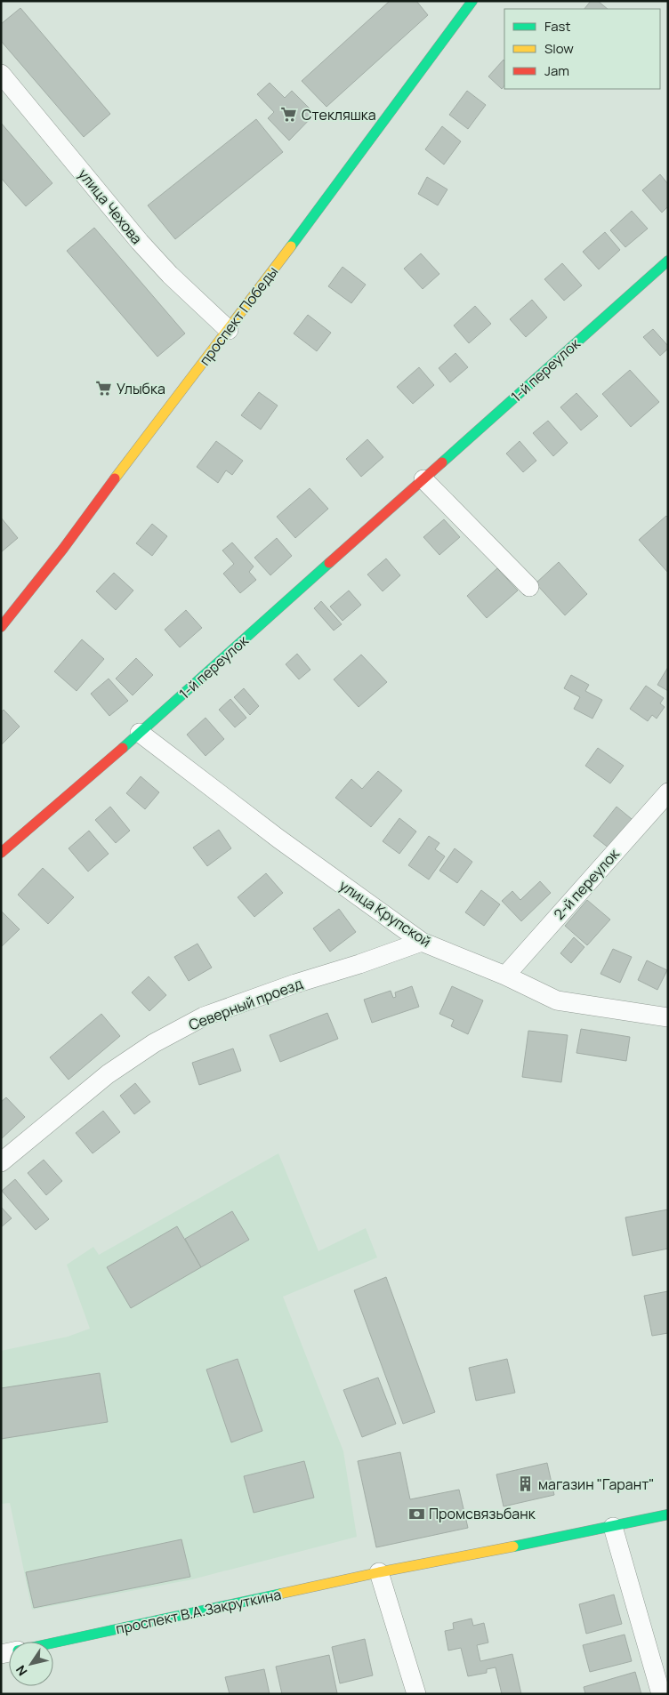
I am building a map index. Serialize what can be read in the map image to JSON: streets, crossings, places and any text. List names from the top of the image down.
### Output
{
  "streets": {
    "street": [
      "улица Чехова",
      "проспект Победы",
      "1-й переулок",
      "2-й переулок",
      "улица Крупской",
      "Северный проезд",
      "проспект В.А.Закруткина"
    ]
  },
  "crossings": [
    ["улица Чехова", "проспект Победы"],
    ["1-й переулок", "улица Крупской"],
    ["2-й переулок", "улица Крупской"],
    ["улица Крупской", "Северный проезд"]
  ],
  "places": {
    "supermarket": ["Стекляшка", "Улыбка"],
    "building": ["магазин \"Гарант\""],
    "bank": ["Промсвязьбанк"]
  },
  "legend": ["Fast", "Slow", "Jam"],
  "north": "bottom left"
}
